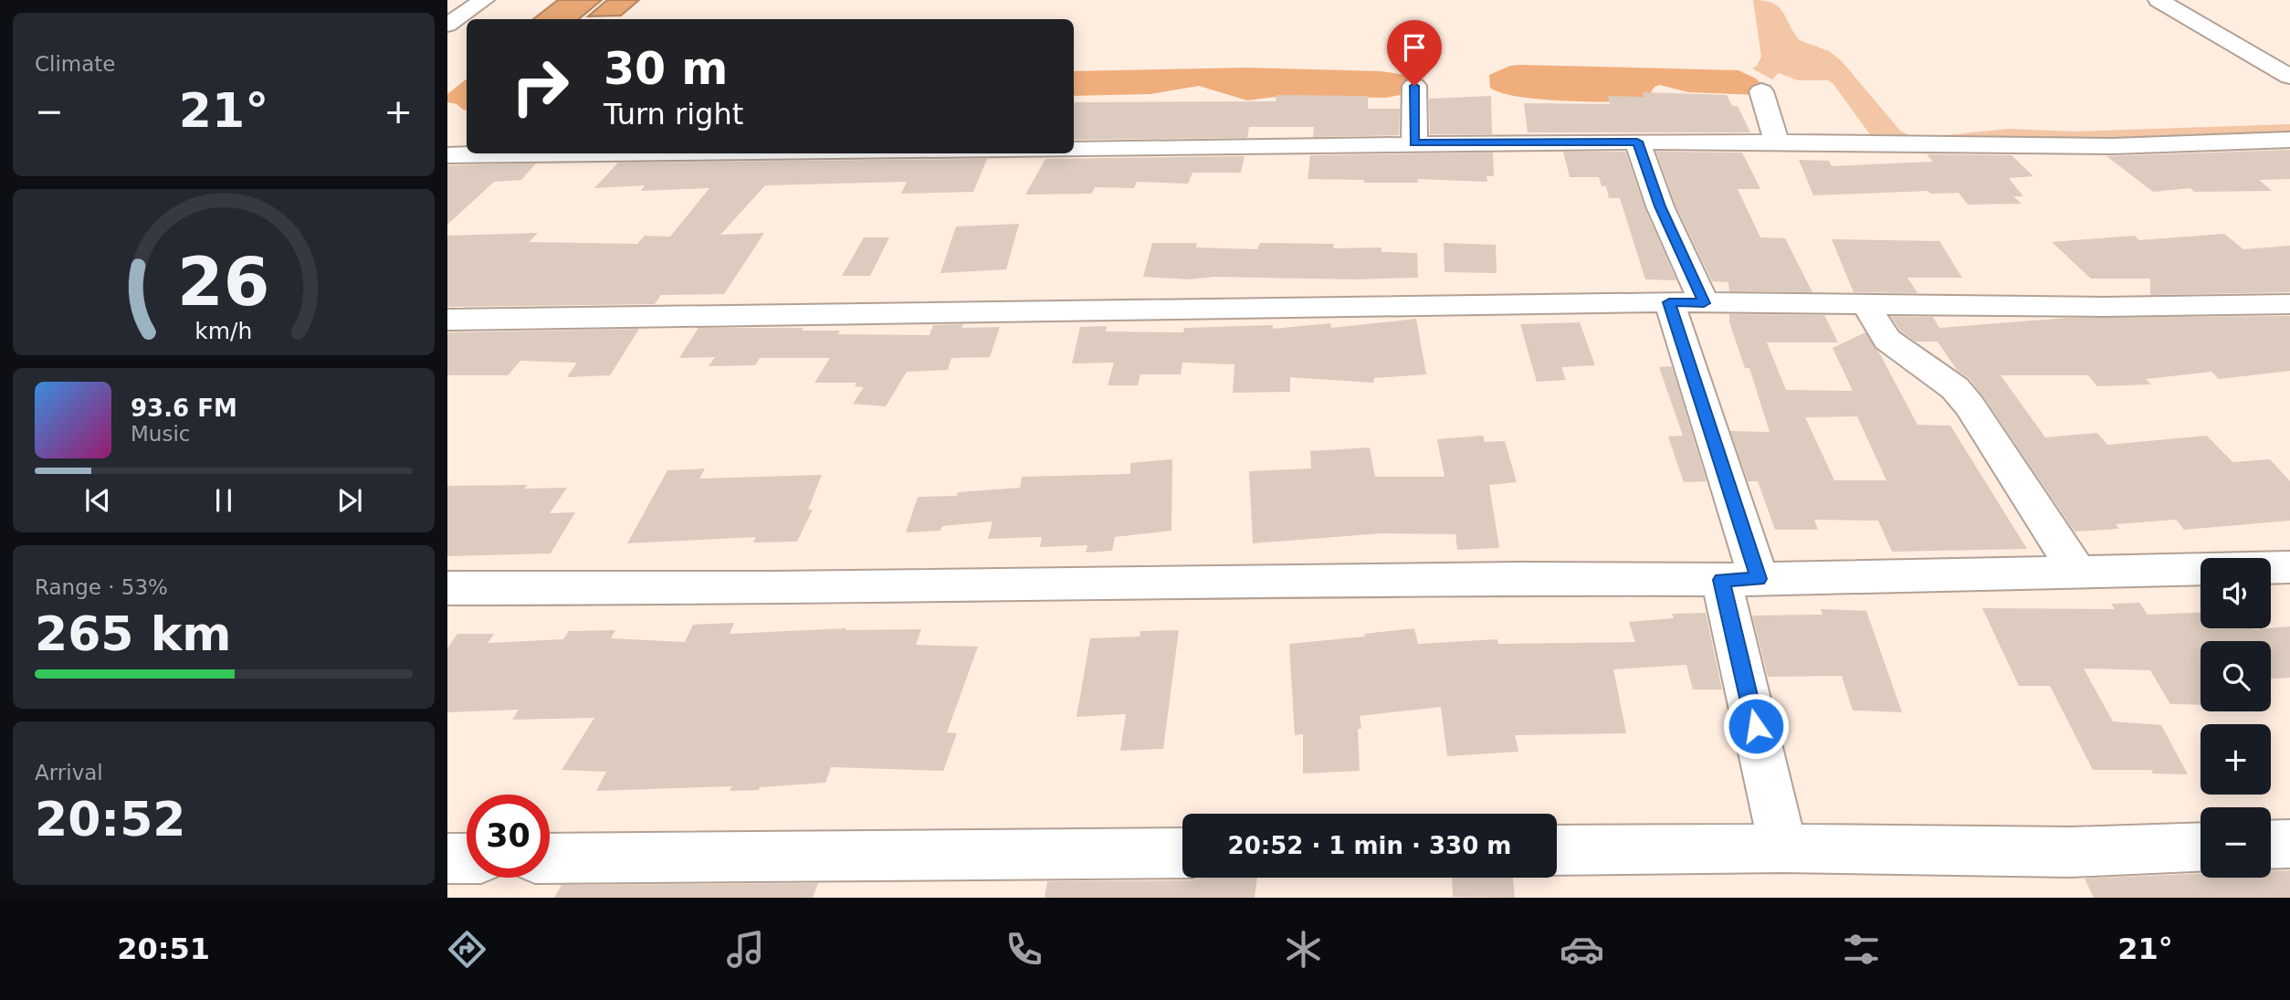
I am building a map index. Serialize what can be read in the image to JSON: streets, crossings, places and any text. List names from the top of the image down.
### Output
{
  "page": {
    "tile": [
      "Climate",
      ["Range · 53%", "265 km"],
      ["Arrival", "20:52"]
    ],
    "turn": ["30 m", "Turn right"],
    "heat": ["−", "21°", "+"],
    "song": ["93.6 FM", "Music"],
    "map_buttons": ["+", "−"],
    "limit": "30",
    "trip": "20:52 · 1 min · 330 m",
    "tabs": ["20:51", "21°"],
    "gauge": ["26", "km/h"]
  }
}
